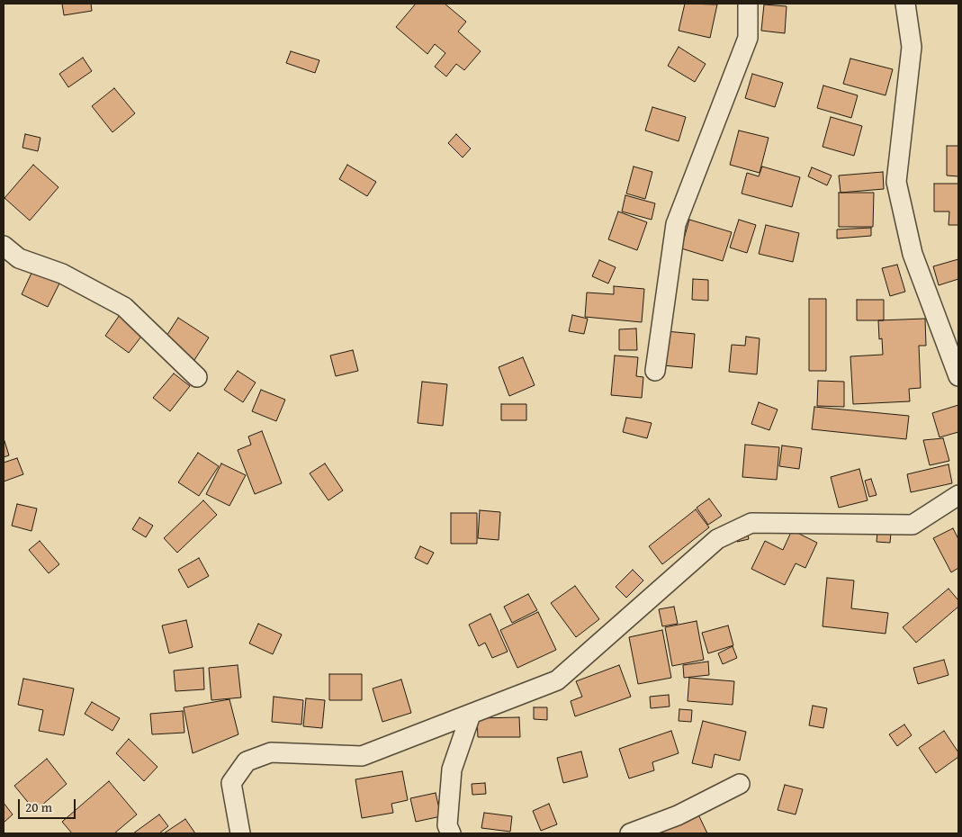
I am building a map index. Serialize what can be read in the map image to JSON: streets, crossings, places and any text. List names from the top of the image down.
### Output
{
  "scale_bar": "20 m"
}
